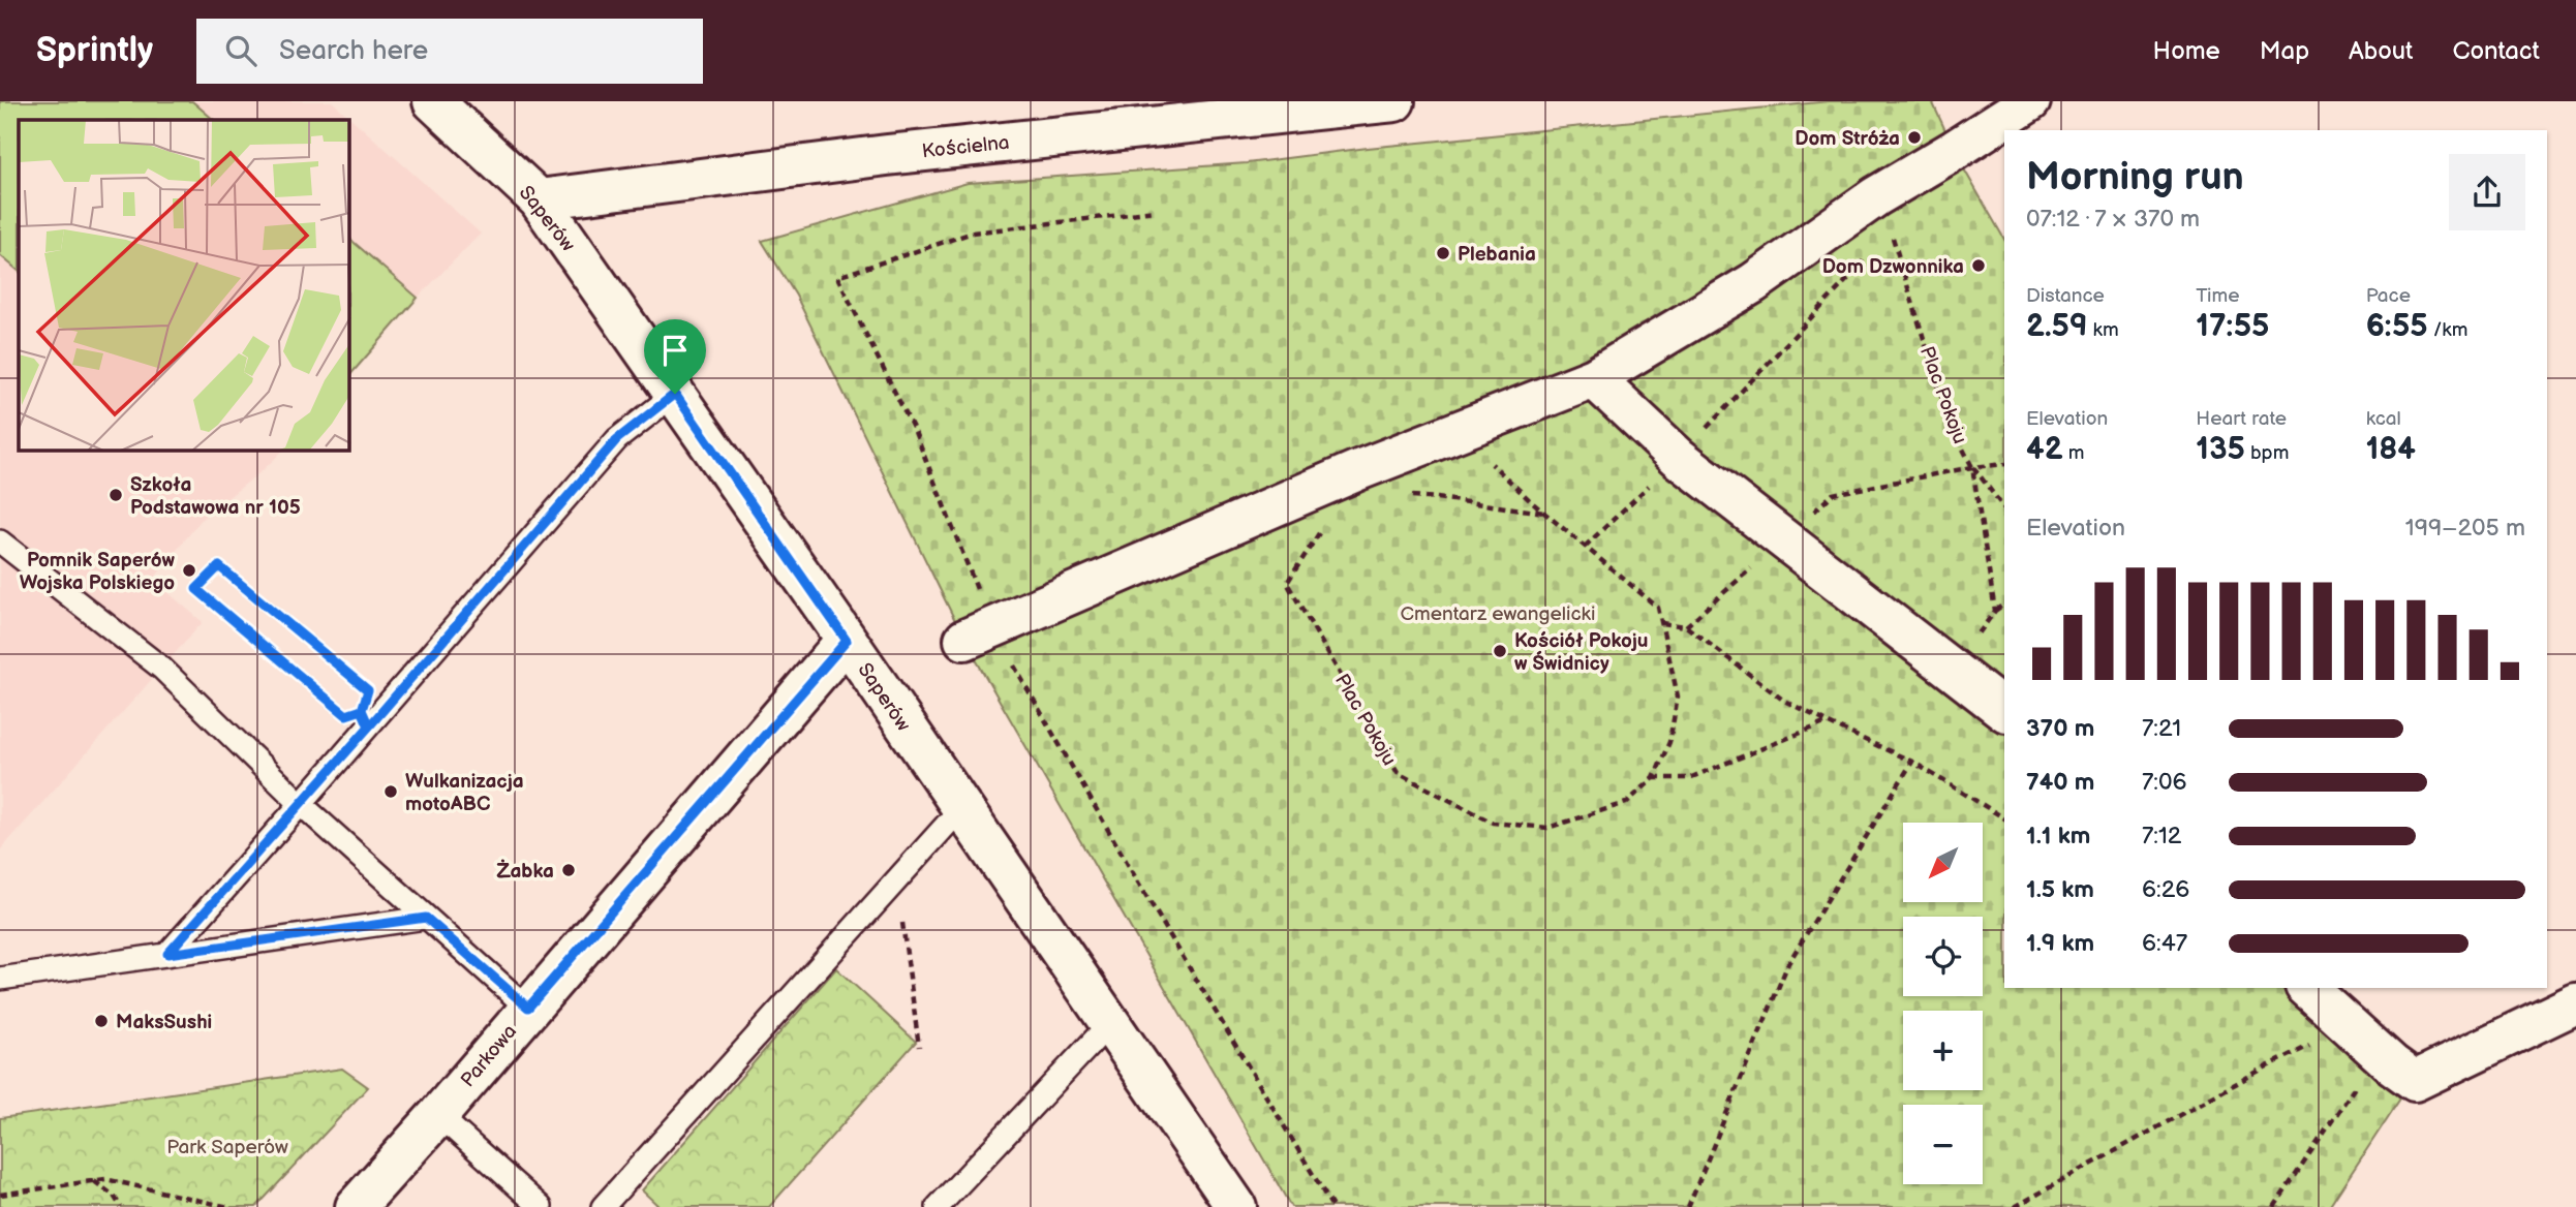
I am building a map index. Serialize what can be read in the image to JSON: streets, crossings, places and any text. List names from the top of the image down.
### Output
{
  "streets": {
    "street": ["Kościelna", "Saperów", "Parkowa"],
    "path": ["Plac Pokoju"]
  },
  "crossings": [
    ["Kościelna", "Saperów"],
    ["Saperów", "Parkowa"]
  ],
  "parks": ["Cmentarz ewangelicki", "Park Saperów"],
  "places": [
    "Dom Stróża",
    "Plebania",
    "Dom Dzwonnika",
    "Szkoła Podstawowa nr 105",
    "Pomnik Saperów Wojska Polskiego",
    "Kościół Pokoju w Świdnicy",
    "Wulkanizacja motoABC",
    "Żabka",
    "MaksSushi"
  ],
  "north": "bottom left",
  "page": {
    "header": "Sprintly",
    "search": "Search here",
    "nav": [
      "Home",
      "Map",
      "About",
      "Contact"
    ],
    "heading": ["Morning run", "07:12 · 7 × 370 m"],
    "stats": [
      ["Distance", "2.59 km"],
      ["Time", "17:55"],
      ["Pace", "6:55 /km"],
      ["Elevation", "42 m"],
      ["Heart rate", "135 bpm"],
      ["kcal", "184"]
    ],
    "chart": ["Elevation", "199–205 m"],
    "list": [
      {
        "name": "370 m",
        "note": "7:21"
      },
      {
        "name": "740 m",
        "note": "7:06"
      },
      {
        "name": "1.1 km",
        "note": "7:12"
      },
      {
        "name": "1.5 km",
        "note": "6:26"
      },
      {
        "name": "1.9 km",
        "note": "6:47"
      }
    ],
    "map_buttons": ["+", "−"]
  }
}
